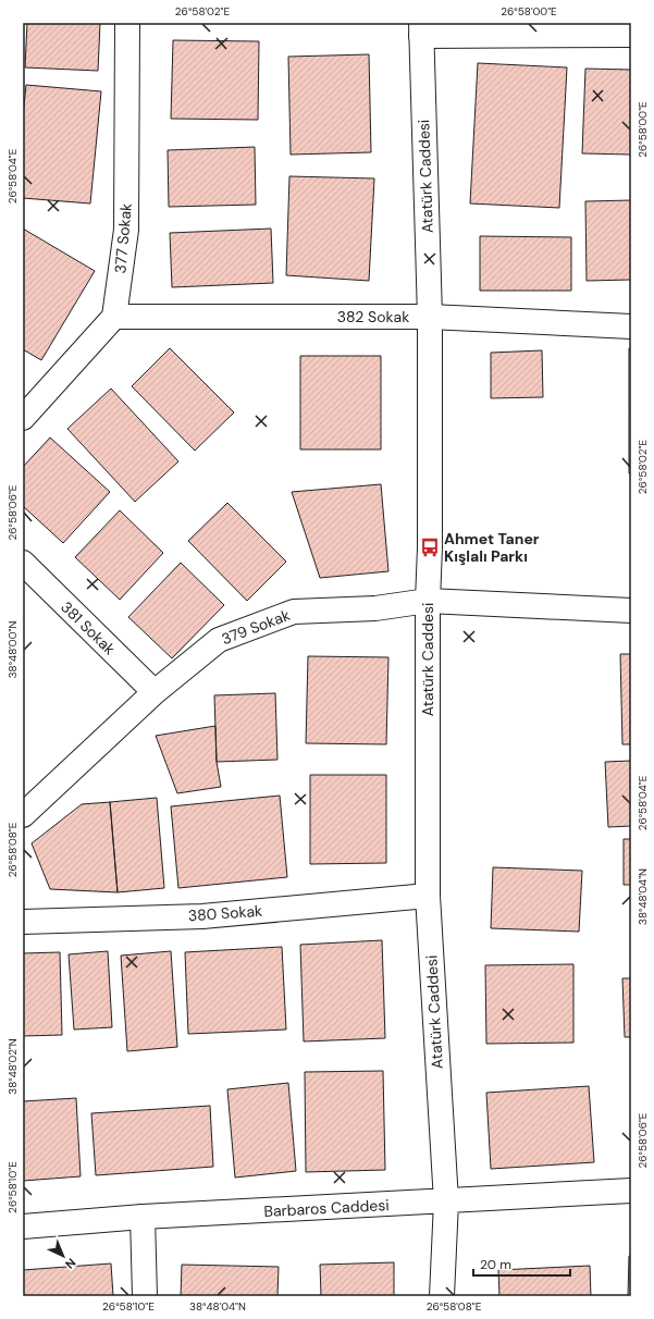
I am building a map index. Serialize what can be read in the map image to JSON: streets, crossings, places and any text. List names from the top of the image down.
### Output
{
  "streets": {
    "street": [
      "Atatürk Caddesi",
      "377 Sokak",
      "382 Sokak",
      "379 Sokak",
      "381 Sokak",
      "380 Sokak",
      "Barbaros Caddesi"
    ]
  },
  "crossings": [
    ["Atatürk Caddesi", "382 Sokak"],
    ["Atatürk Caddesi", "379 Sokak"],
    ["Atatürk Caddesi", "380 Sokak"],
    ["Atatürk Caddesi", "Barbaros Caddesi"],
    ["377 Sokak", "382 Sokak"],
    ["379 Sokak", "381 Sokak"]
  ],
  "places": {
    "bus stop": ["Ahmet Taner Kışlalı Parkı"]
  },
  "scale_bar": "20 m",
  "north": "bottom right",
  "coordinates": [
    "26°58'02\"E",
    "26°58'00\"E",
    "26°58'04\"E",
    "26°58'06\"E",
    "38°48'00\"N",
    "26°58'08\"E",
    "38°48'04\"N",
    "38°48'02\"N",
    "26°58'10\"E"
  ]
}
